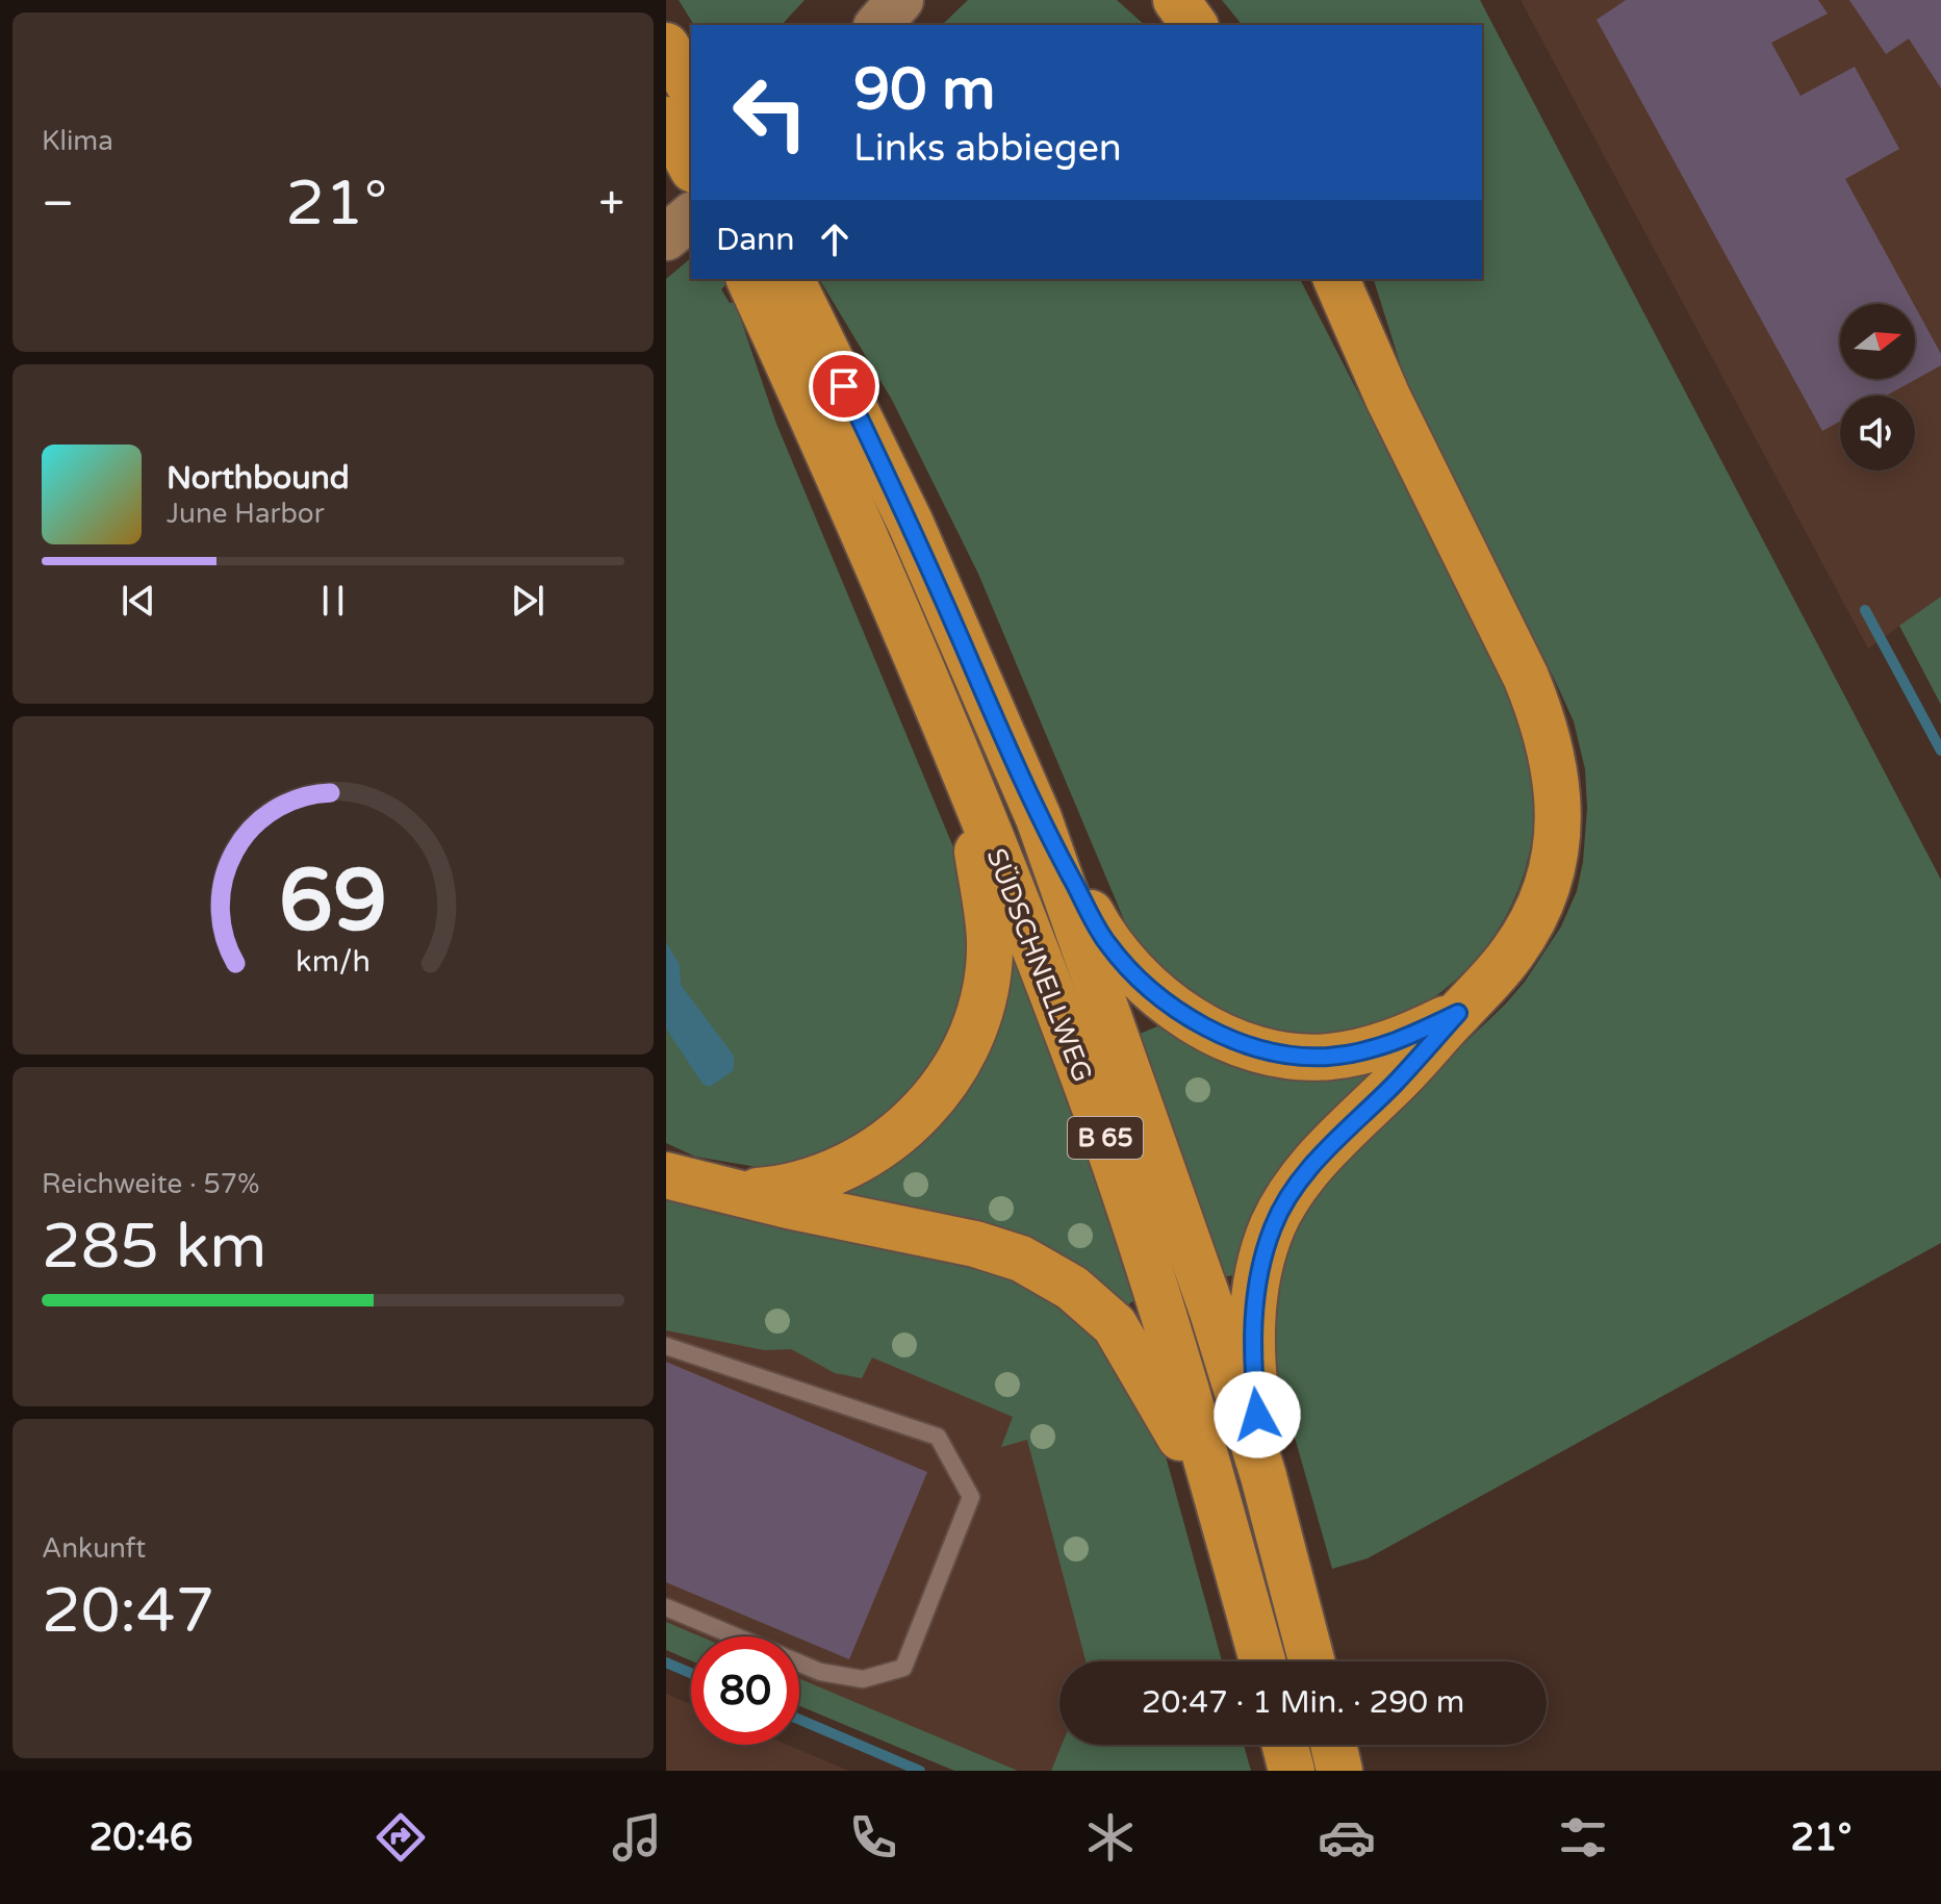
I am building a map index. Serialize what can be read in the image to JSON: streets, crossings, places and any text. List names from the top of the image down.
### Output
{
  "streets": {
    "highway": ["SÜDSCHNELLWEG", "B 65"]
  },
  "north": "right",
  "page": {
    "tile": [
      "Klima",
      ["Reichweite · 57%", "285 km"],
      ["Ankunft", "20:47"]
    ],
    "turn": ["90 m", "Links abbiegen"],
    "heat": ["−", "21°", "+"],
    "then": "Dann",
    "song": ["Northbound", "June Harbor"],
    "limit": "80",
    "trip": "20:47 · 1 Min. · 290 m",
    "tabs": ["20:46", "21°"],
    "gauge": ["69", "km/h"]
  }
}
